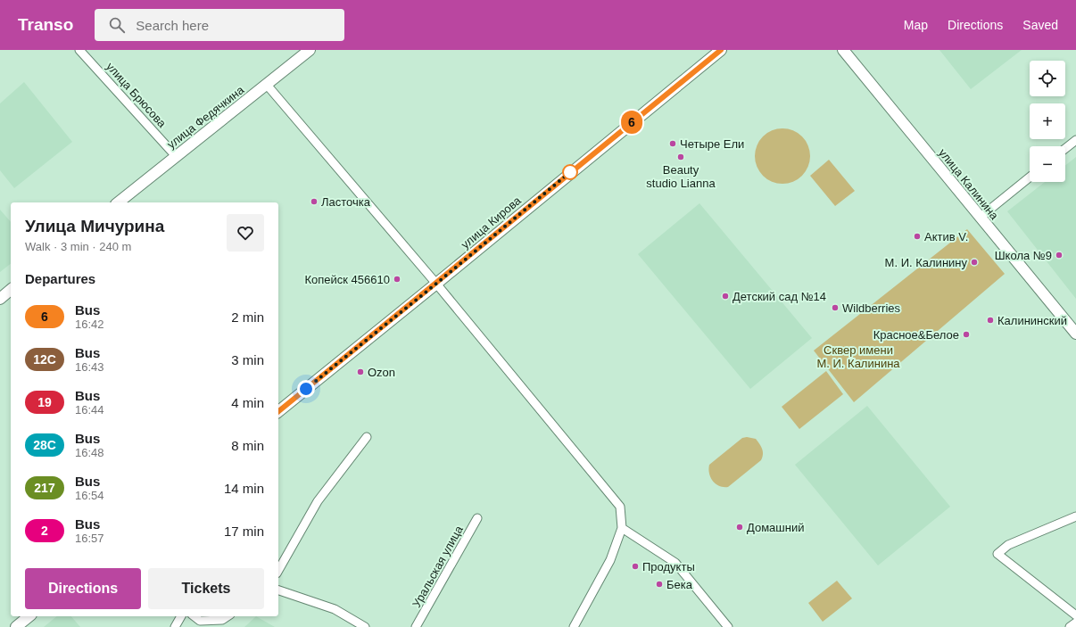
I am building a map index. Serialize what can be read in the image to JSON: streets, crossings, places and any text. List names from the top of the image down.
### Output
{
  "streets": {
    "street": [
      "улица Брюсова",
      "улица Федячкина",
      "улица Калинина",
      "улица Кирова",
      "Уральская улица"
    ]
  },
  "crossings": [
    ["улица Брюсова", "улица Федячкина"]
  ],
  "parks": ["Сквер имени М. И. Калинина"],
  "places": [
    "Четыре Ели",
    "Beauty studio Lianna",
    "Ласточка",
    "Актив V.",
    "Школа №9",
    "М. И. Калинину",
    "Копейск 456610",
    "Детский сад №14",
    "Wildberries",
    "Калининский",
    "Красное&Белое",
    "Ozon",
    "Домашний",
    "Продукты",
    "Бека"
  ],
  "lines": ["bus line 6"],
  "page": {
    "header": "Transo",
    "search": "Search here",
    "nav": ["Map", "Directions", "Saved"],
    "on_map": "6",
    "map_buttons": ["+", "−"],
    "heading": [
      ["Улица Мичурина", "Walk · 3 min · 240 m"],
      "Departures"
    ],
    "list": [
      {
        "mark": "6",
        "name": "Bus",
        "note": "16:42",
        "value": "2 min"
      },
      {
        "mark": "12С",
        "name": "Bus",
        "note": "16:43",
        "value": "3 min"
      },
      {
        "mark": "19",
        "name": "Bus",
        "note": "16:44",
        "value": "4 min"
      },
      {
        "mark": "28С",
        "name": "Bus",
        "note": "16:48",
        "value": "8 min"
      },
      {
        "mark": "217",
        "name": "Bus",
        "note": "16:54",
        "value": "14 min"
      },
      {
        "mark": "2",
        "name": "Bus",
        "note": "16:57",
        "value": "17 min"
      }
    ],
    "buttons": ["Directions", "Tickets"]
  }
}
